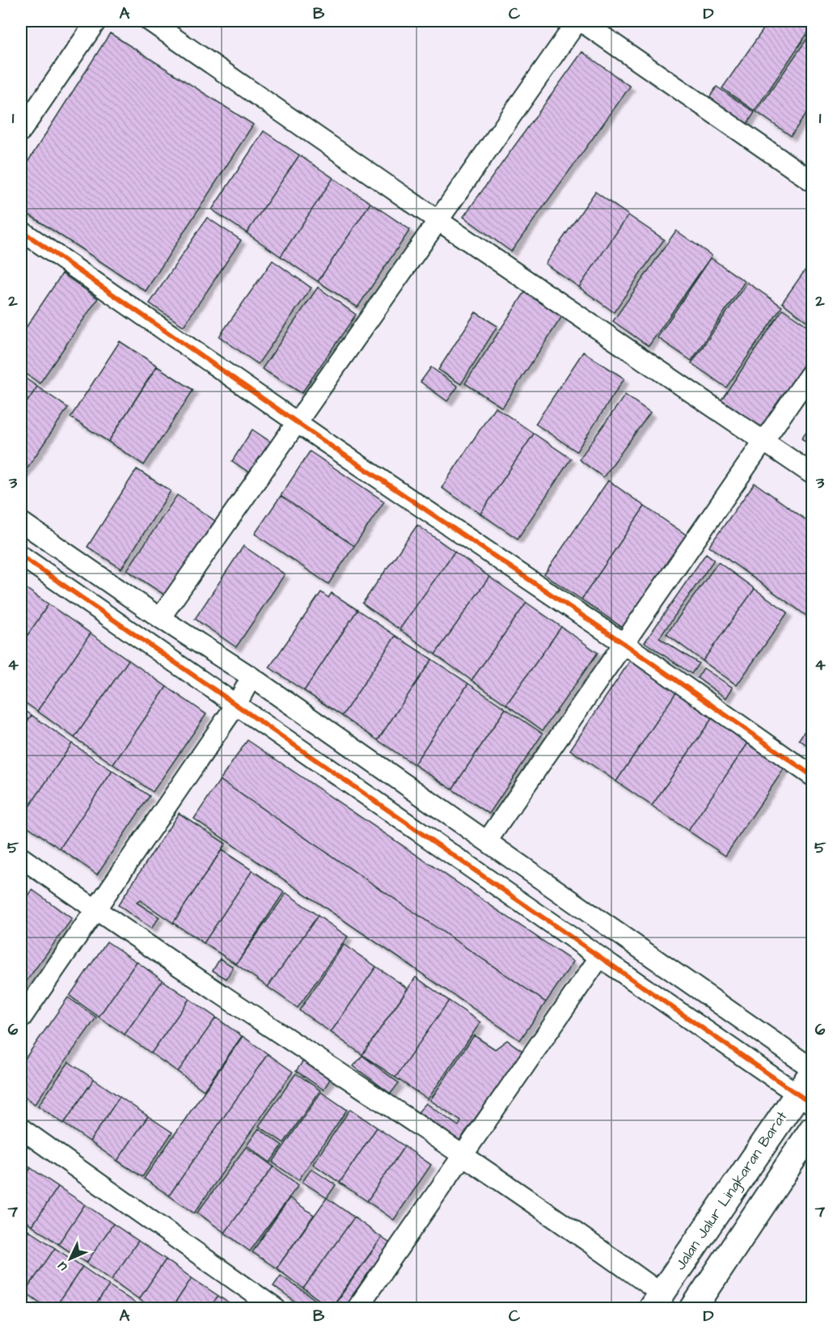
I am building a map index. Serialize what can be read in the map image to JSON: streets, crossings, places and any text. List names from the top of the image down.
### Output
{
  "streets": {
    "main road": ["Jalan Jalur Lingkaran Barat"]
  },
  "north": "bottom left",
  "grid": {
    "columns": [
      "A",
      "B",
      "C",
      "D"
    ],
    "rows": [
      "1",
      "2",
      "3",
      "4",
      "5",
      "6",
      "7"
    ]
  }
}
